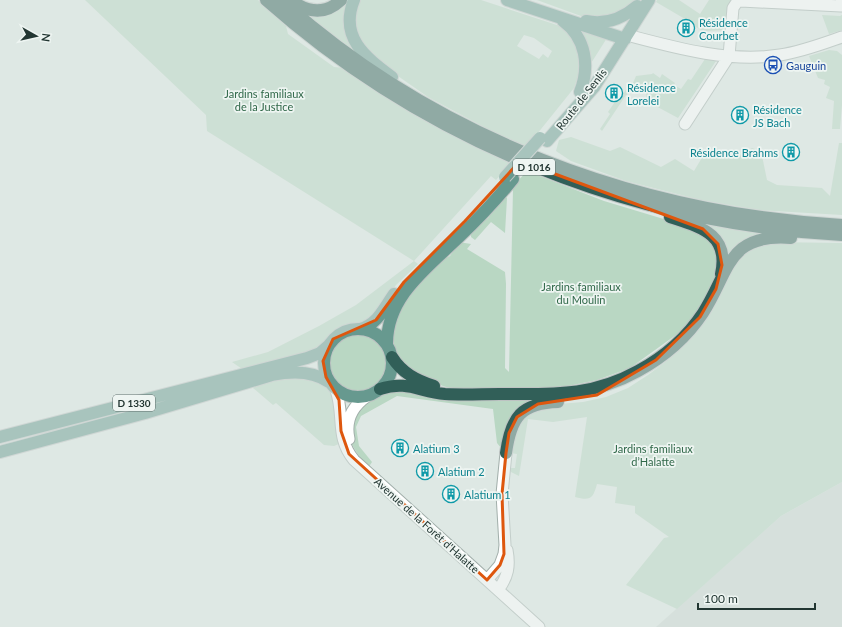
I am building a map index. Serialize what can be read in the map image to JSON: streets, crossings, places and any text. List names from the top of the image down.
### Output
{
  "streets": {
    "highway": ["D 1016"],
    "main road": ["Route de Senlis", "D 1330"],
    "street": ["Avenue de la Forêt d'Halatte"]
  },
  "crossings": [
    ["D 1016", "D 1330"],
    ["D 1016", "Avenue de la Forêt d'Halatte"],
    ["D 1330", "Avenue de la Forêt d'Halatte"]
  ],
  "parks": ["Jardins familiaux de la Justice", "Jardins familiaux du Moulin", "Jardins familiaux d’Halatte"],
  "places": {
    "building": [
      "Résidence Courbet",
      "Résidence Lorelei",
      "Résidence JS Bach",
      "Résidence Brahms",
      "Alatium 3",
      "Alatium 2",
      "Alatium 1"
    ],
    "bus stop": ["Gauguin"]
  },
  "scale_bar": "100 m",
  "north": "right"
}
